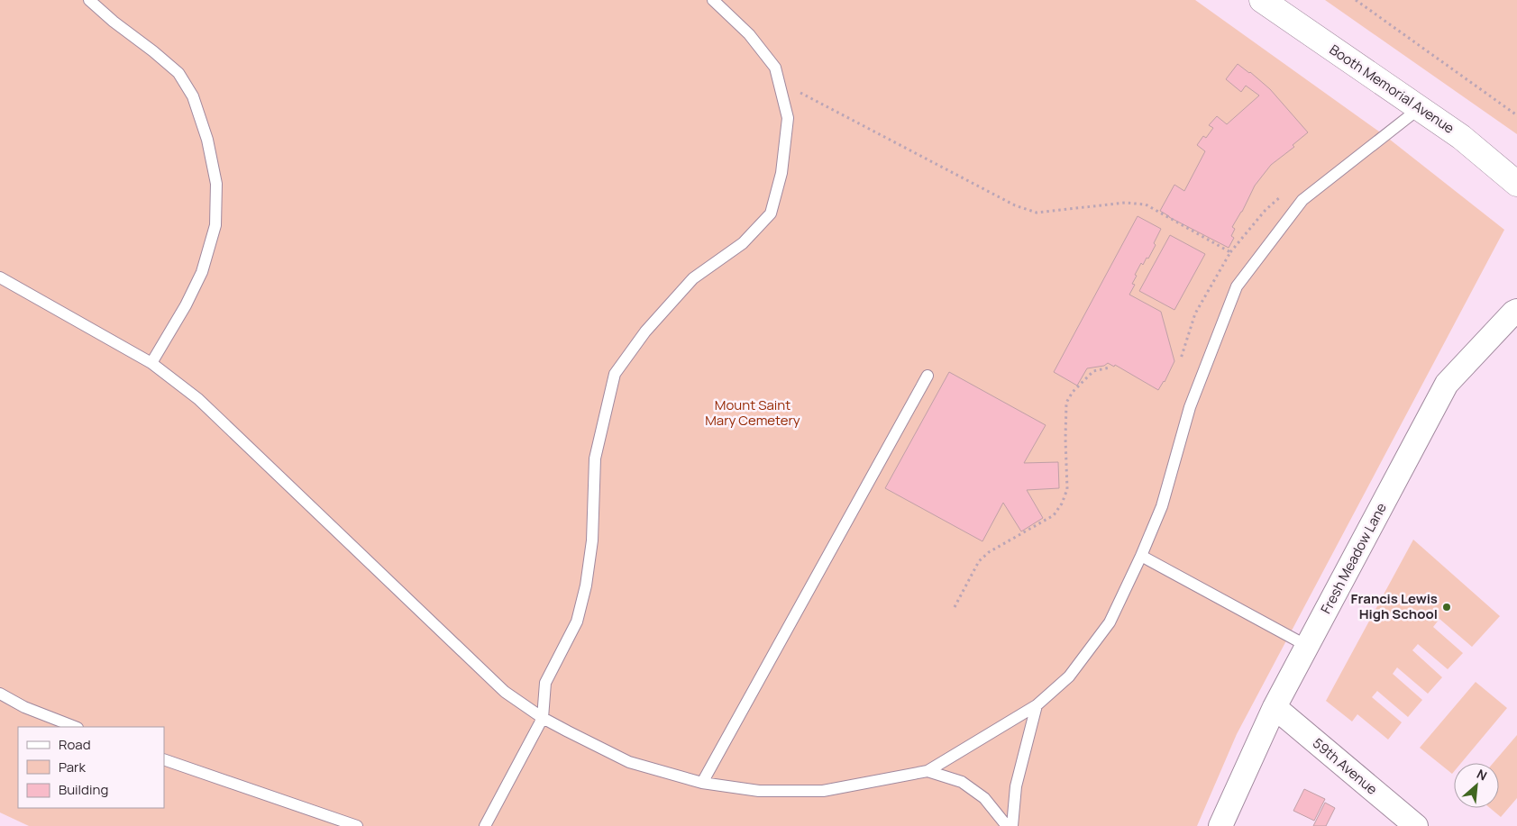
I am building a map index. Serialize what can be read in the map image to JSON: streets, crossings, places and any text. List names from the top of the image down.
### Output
{
  "streets": {
    "street": ["Booth Memorial Avenue", "Fresh Meadow Lane", "59th Avenue"]
  },
  "crossings": [
    ["Fresh Meadow Lane", "59th Avenue"]
  ],
  "parks": ["Mount Saint Mary Cemetery"],
  "places": ["Francis Lewis High School"],
  "legend": ["Road", "Park", "Building"],
  "north": "top right"
}
